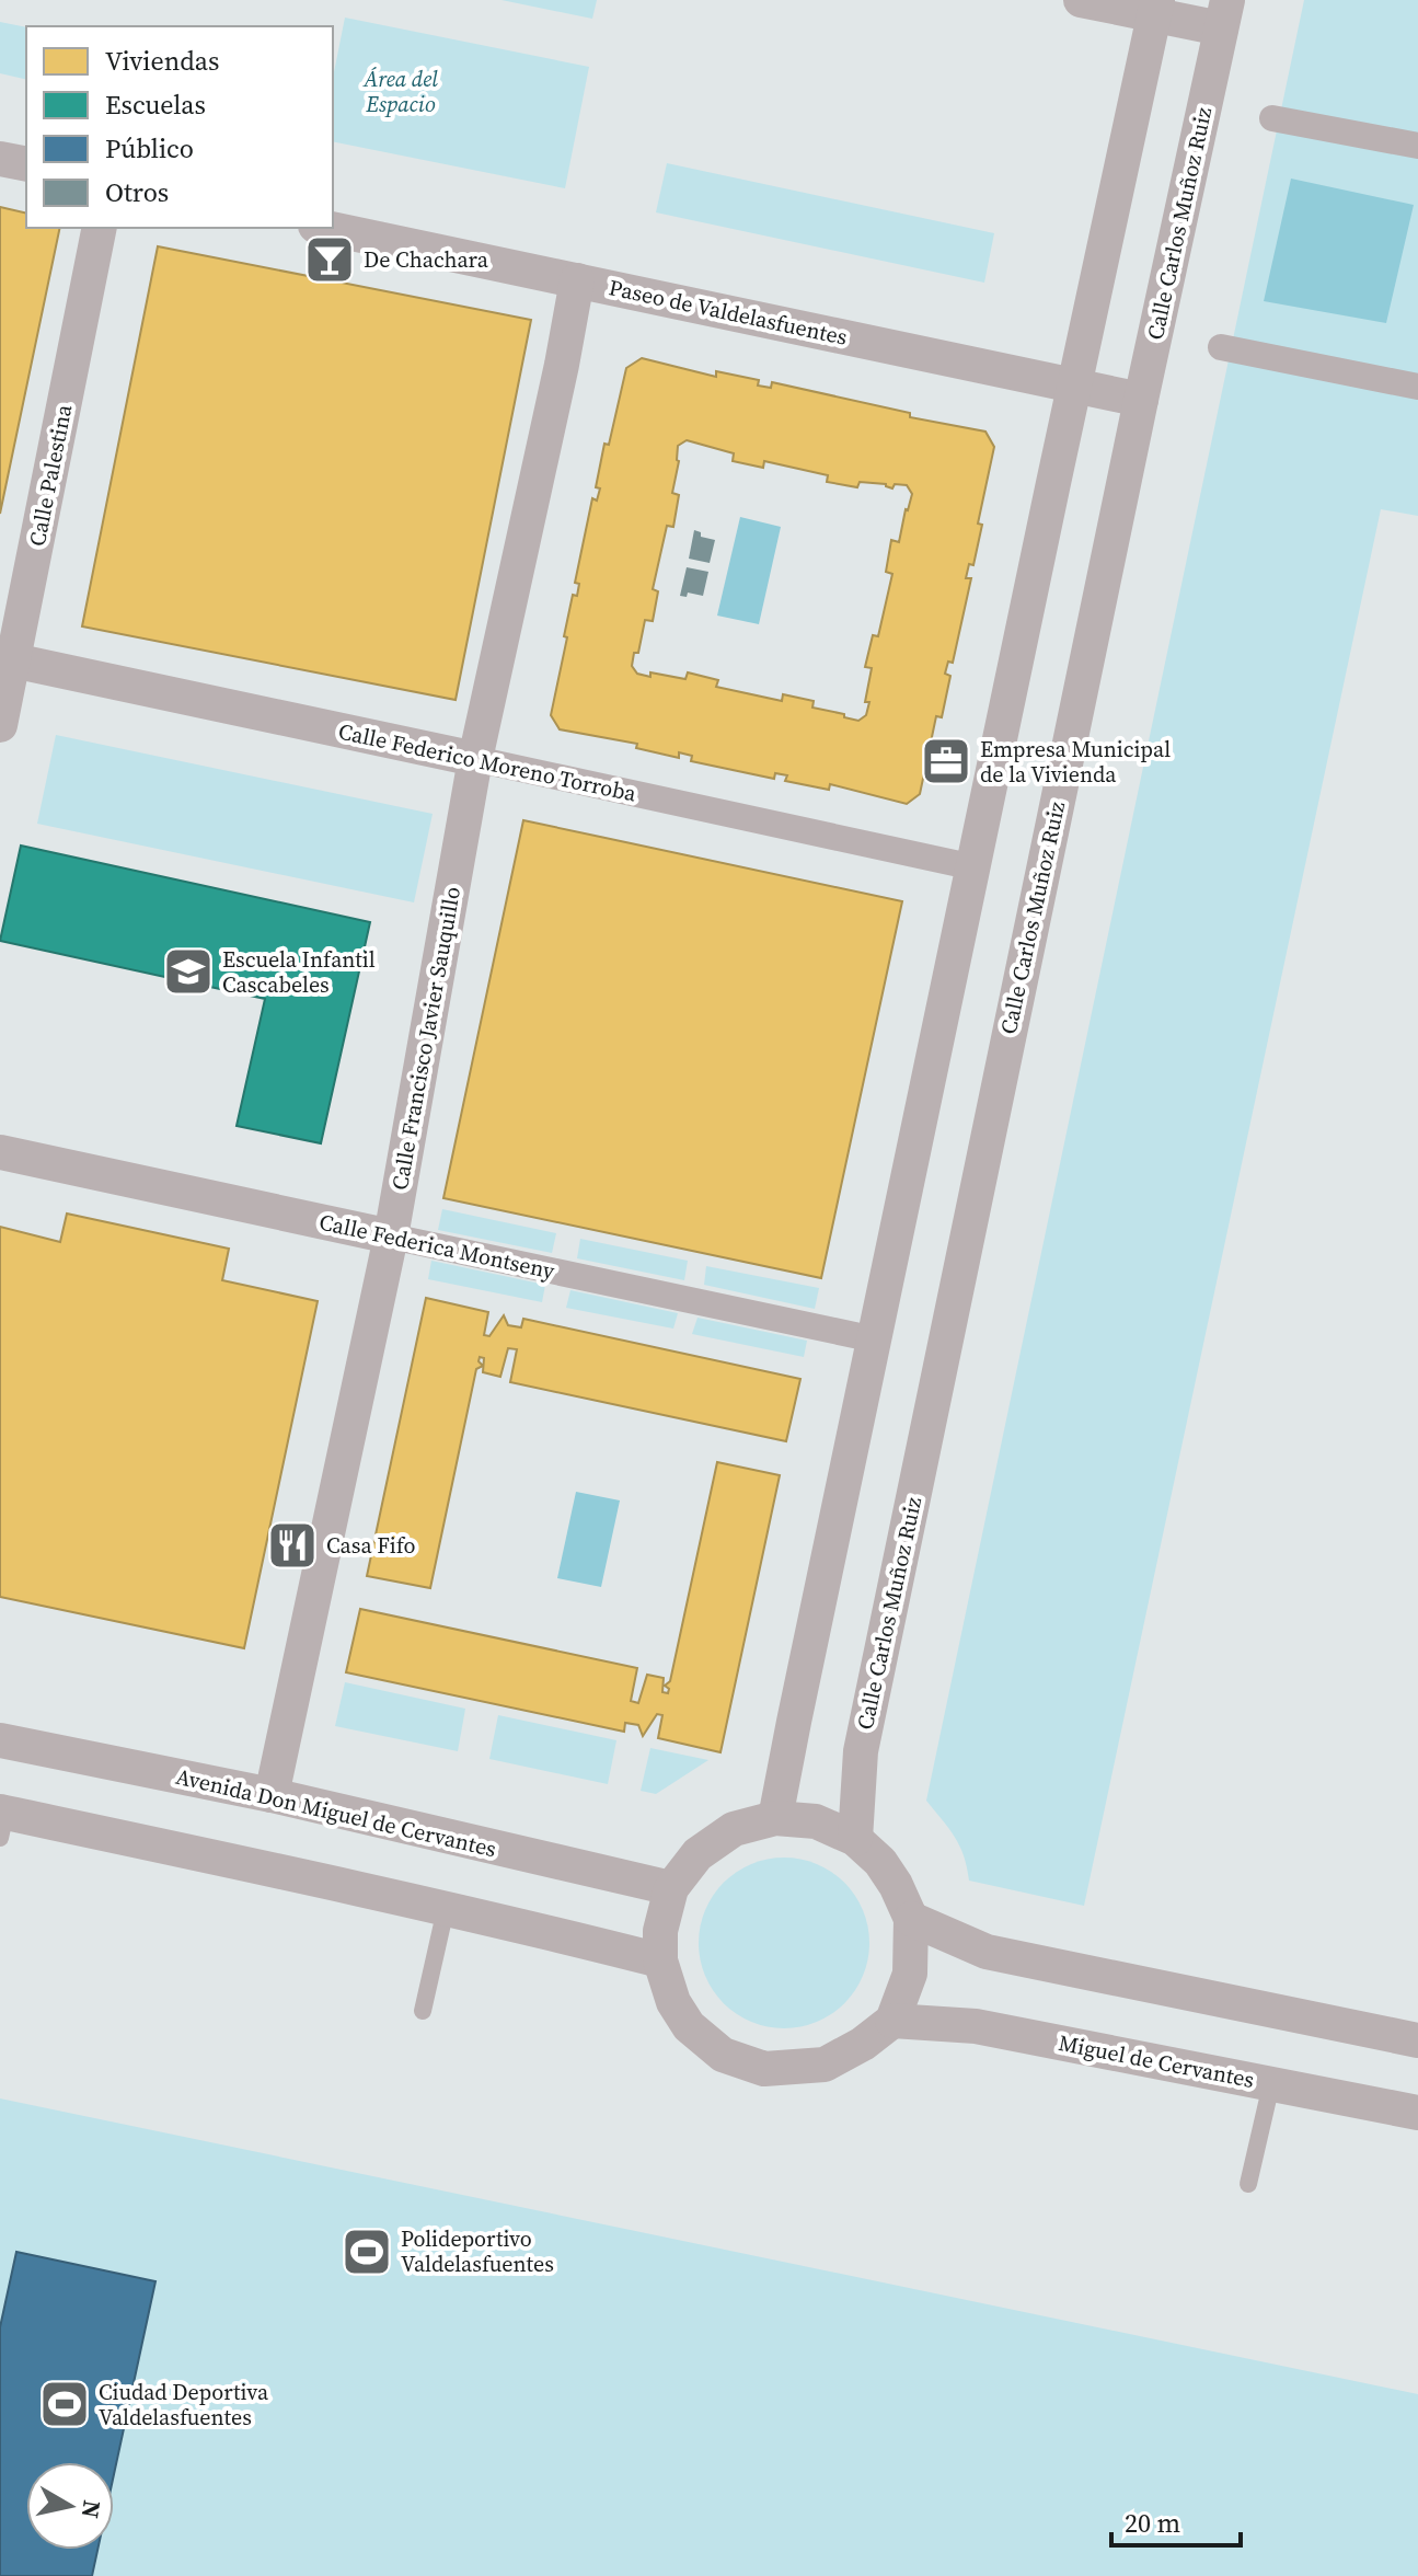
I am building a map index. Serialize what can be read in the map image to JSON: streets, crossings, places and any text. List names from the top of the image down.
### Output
{
  "streets": {
    "street": [
      "Calle Carlos Muñoz Ruiz",
      "Paseo de Valdelasfuentes",
      "Calle Palestina",
      "Calle Federico Moreno Torroba",
      "Calle Francisco Javier Sauquillo",
      "Calle Federica Montseny",
      "Avenida Don Miguel de Cervantes",
      "Miguel de Cervantes"
    ]
  },
  "crossings": [
    ["Calle Carlos Muñoz Ruiz", "Paseo de Valdelasfuentes"],
    ["Calle Carlos Muñoz Ruiz", "Avenida Don Miguel de Cervantes"],
    ["Calle Carlos Muñoz Ruiz", "Miguel de Cervantes"],
    ["Paseo de Valdelasfuentes", "Calle Francisco Javier Sauquillo"],
    ["Calle Palestina", "Calle Federico Moreno Torroba"],
    ["Calle Federico Moreno Torroba", "Calle Francisco Javier Sauquillo"],
    ["Calle Francisco Javier Sauquillo", "Calle Federica Montseny"],
    ["Calle Francisco Javier Sauquillo", "Avenida Don Miguel de Cervantes"],
    ["Avenida Don Miguel de Cervantes", "Miguel de Cervantes"]
  ],
  "parks": ["Área del Espacio"],
  "places": {
    "bar": ["De Chachara"],
    "office": ["Empresa Municipal de la Vivienda"],
    "school or university": ["Escuela Infantil Cascabeles"],
    "restaurant": ["Casa Fifo"],
    "sports": ["Polideportivo Valdelasfuentes", "Ciudad Deportiva Valdelasfuentes"]
  },
  "legend": [
    "Viviendas",
    "Escuelas",
    "Público",
    "Otros"
  ],
  "scale_bar": "20 m",
  "north": "right"
}
